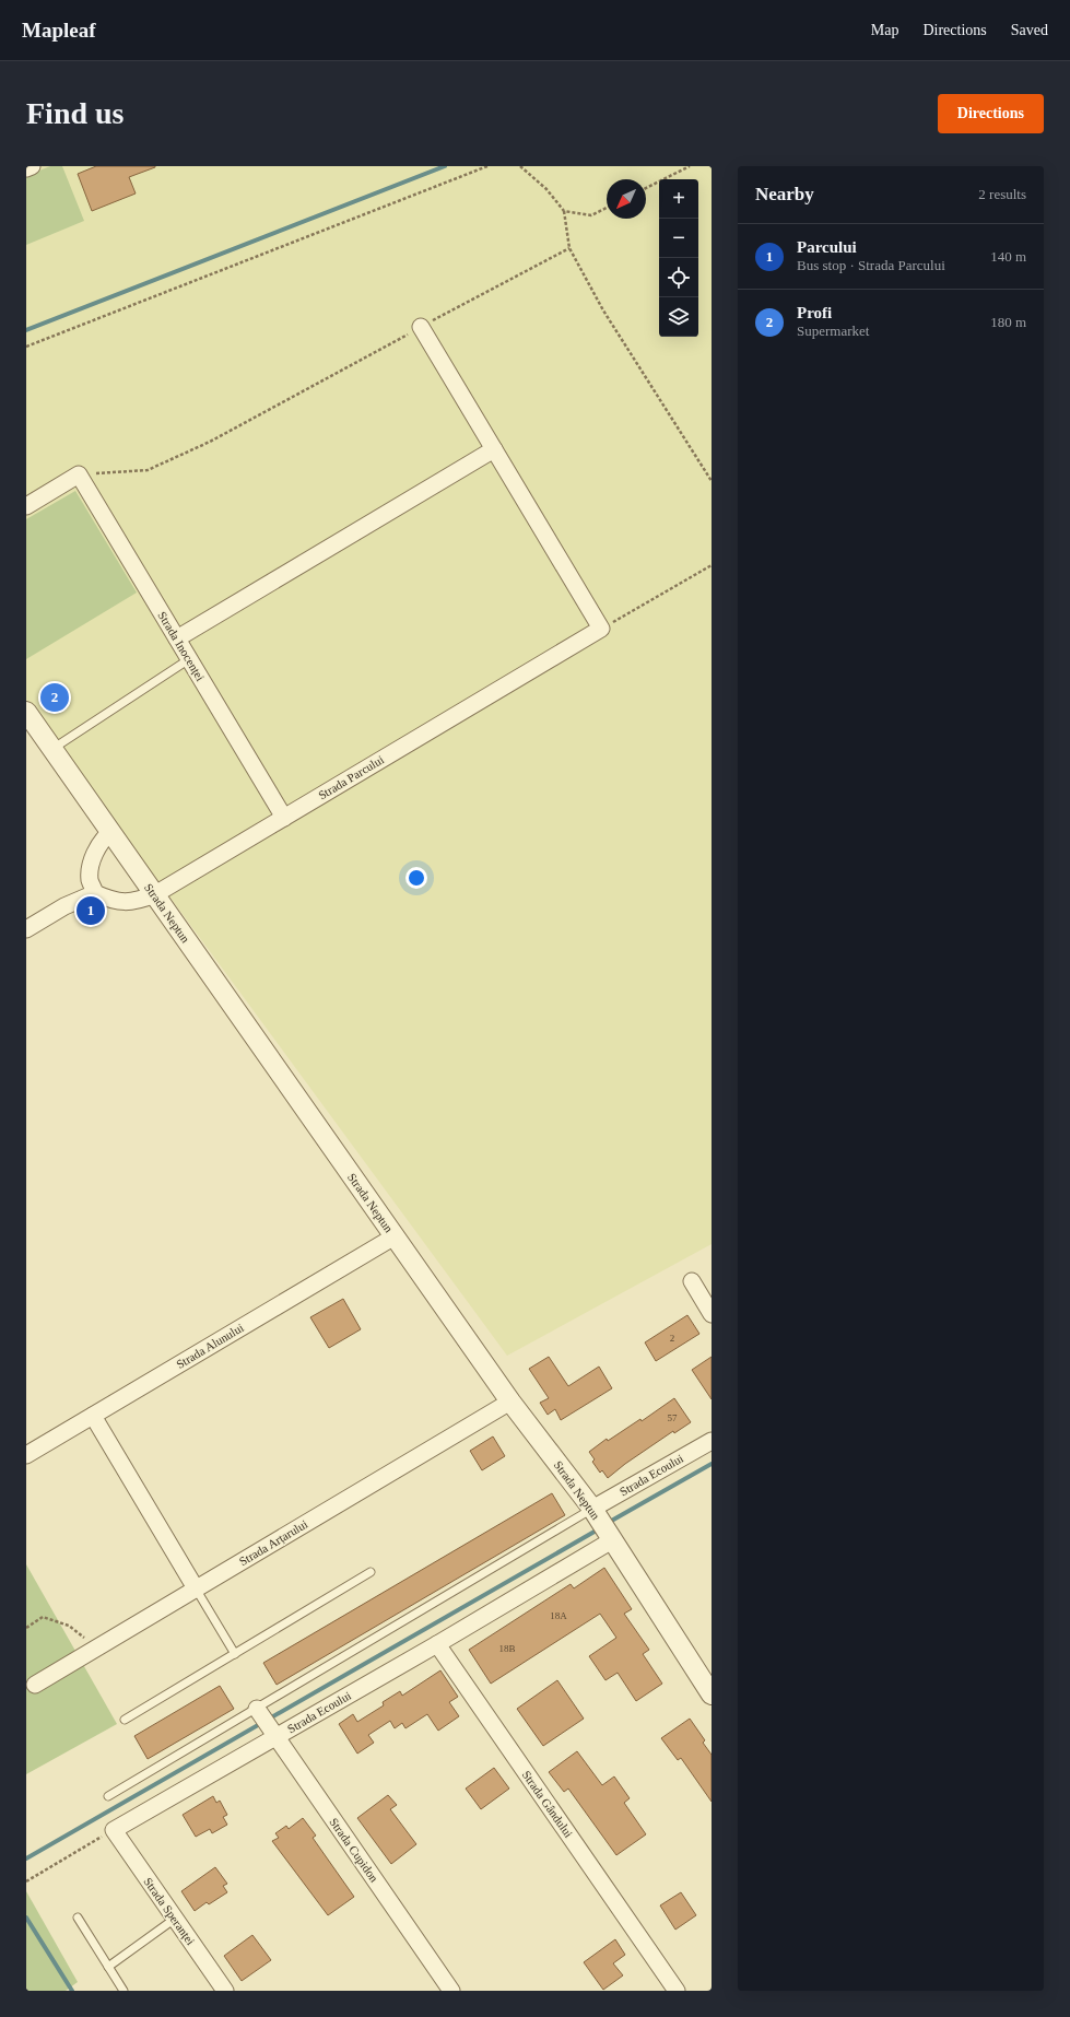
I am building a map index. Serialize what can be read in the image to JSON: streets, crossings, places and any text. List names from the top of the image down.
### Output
{
  "streets": {
    "street": [
      "Strada Inocenței",
      "Strada Parcului",
      "Strada Neptun",
      "Strada Alunului",
      "Strada Ecoului",
      "Strada Arțarului",
      "Strada Gândului",
      "Strada Cupidon",
      "Strada Speranței"
    ]
  },
  "crossings": [
    ["Strada Inocenței", "Strada Parcului"],
    ["Strada Parcului", "Strada Neptun"],
    ["Strada Neptun", "Strada Alunului"],
    ["Strada Neptun", "Strada Ecoului"],
    ["Strada Neptun", "Strada Arțarului"],
    ["Strada Ecoului", "Strada Gândului"],
    ["Strada Ecoului", "Strada Cupidon"],
    ["Strada Ecoului", "Strada Speranței"]
  ],
  "house_numbers": [
    "2",
    "57",
    "18A",
    "18B"
  ],
  "north": "bottom left",
  "page": {
    "header": "Mapleaf",
    "nav": ["Map", "Directions", "Saved"],
    "buttons": "Directions",
    "title": "Find us",
    "heading": ["Nearby", "2 results"],
    "map_buttons": ["+", "−"],
    "list": [
      {
        "mark": "1",
        "name": "Parcului",
        "note": "Bus stop · Strada Parcului",
        "value": "140 m"
      },
      {
        "mark": "2",
        "name": "Profi",
        "note": "Supermarket",
        "value": "180 m"
      }
    ],
    "pins": ["2", "1"]
  }
}
